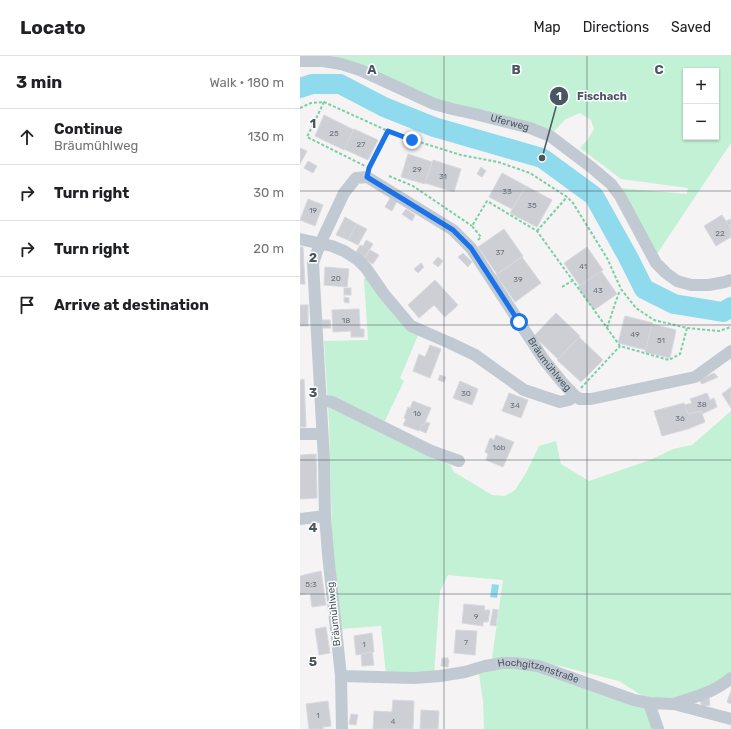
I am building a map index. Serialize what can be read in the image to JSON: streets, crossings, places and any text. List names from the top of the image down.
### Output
{
  "streets": {
    "street": ["Uferweg", "Bräumühlweg", "Hochgitzenstraße"]
  },
  "crossings": [
    ["Bräumühlweg", "Hochgitzenstraße"]
  ],
  "places": ["Fischach"],
  "house_numbers": [
    "25",
    "27",
    "29",
    "31",
    "33",
    "35",
    "19",
    "22",
    "37",
    "41",
    "20",
    "39",
    "43",
    "18",
    "49",
    "51",
    "30",
    "38",
    "34",
    "16",
    "36",
    "16b",
    "5;3",
    "9",
    "7",
    "1",
    "1",
    "4"
  ],
  "page": {
    "header": "Locato",
    "nav": ["Map", "Directions", "Saved"],
    "heading": ["3 min", "Walk · 180 m"],
    "map_buttons": ["+", "−"],
    "list": [
      ["Continue", "Bräumühlweg", "130 m"],
      ["Turn right", "30 m"],
      ["Turn right", "20 m"],
      "Arrive at destination"
    ]
  },
  "grid": {
    "columns": ["A", "B", "C"],
    "rows": [
      "1",
      "2",
      "3",
      "4",
      "5"
    ]
  }
}
